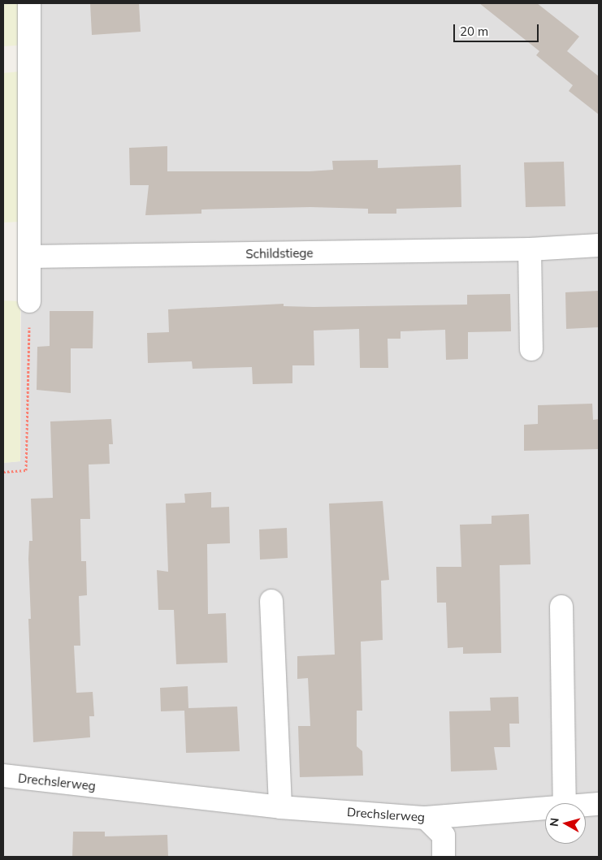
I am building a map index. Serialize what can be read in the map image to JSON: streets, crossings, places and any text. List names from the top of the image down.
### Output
{
  "streets": {
    "street": ["Schildstiege", "Drechslerweg"]
  },
  "scale_bar": "20 m",
  "north": "left"
}
